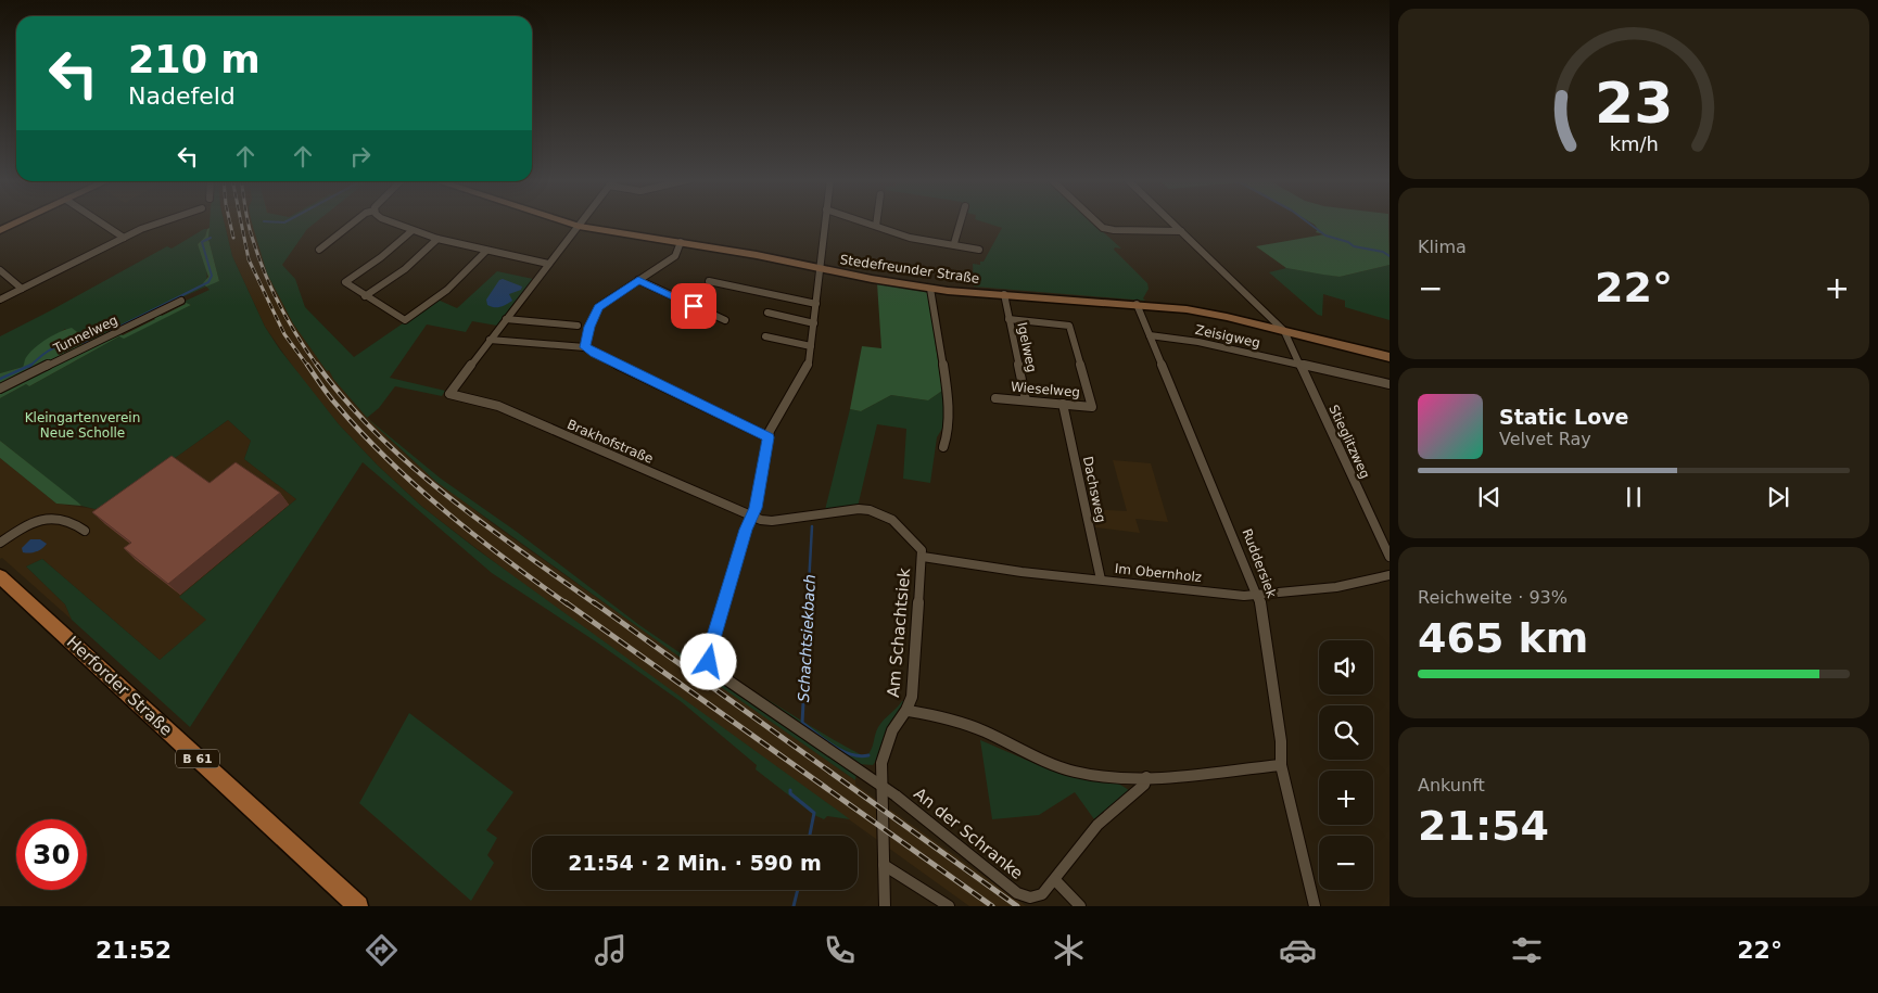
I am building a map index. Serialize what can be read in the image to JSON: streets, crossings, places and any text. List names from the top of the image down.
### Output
{
  "streets": {
    "main road": ["Herforder Straße", "B 61"],
    "street": [
      "Stedefreunder Straße",
      "Tunnelweg",
      "Zeisigweg",
      "Igelweg",
      "Wieselweg",
      "Brakhofstraße",
      "Stieglitzweg",
      "Dachsweg",
      "Ruddersiek",
      "Im Obernholz",
      "Am Schachtsiek",
      "An der Schranke"
    ]
  },
  "crossings": [
    ["Stedefreunder Straße", "Igelweg"],
    ["Stedefreunder Straße", "Brakhofstraße"],
    ["Stedefreunder Straße", "Stieglitzweg"],
    ["Stedefreunder Straße", "Ruddersiek"],
    ["Zeisigweg", "Stieglitzweg"],
    ["Zeisigweg", "Ruddersiek"],
    ["Igelweg", "Wieselweg"],
    ["Wieselweg", "Dachsweg"],
    ["Brakhofstraße", "Im Obernholz"],
    ["Brakhofstraße", "Am Schachtsiek"],
    ["Dachsweg", "Im Obernholz"],
    ["Ruddersiek", "Im Obernholz"],
    ["Im Obernholz", "Am Schachtsiek"],
    ["Am Schachtsiek", "An der Schranke"]
  ],
  "water": ["Schachtsiekbach"],
  "parks": ["Kleingartenverein Neue Scholle"],
  "page": {
    "turn": ["210 m", "Nadefeld"],
    "tile": [
      "Klima",
      ["Reichweite · 93%", "465 km"],
      ["Ankunft", "21:54"]
    ],
    "heat": ["−", "22°", "+"],
    "song": ["Static Love", "Velvet Ray"],
    "map_buttons": ["+", "−"],
    "limit": "30",
    "trip": "21:54 · 2 Min. · 590 m",
    "tabs": ["21:52", "22°"],
    "gauge": ["23", "km/h"]
  }
}
